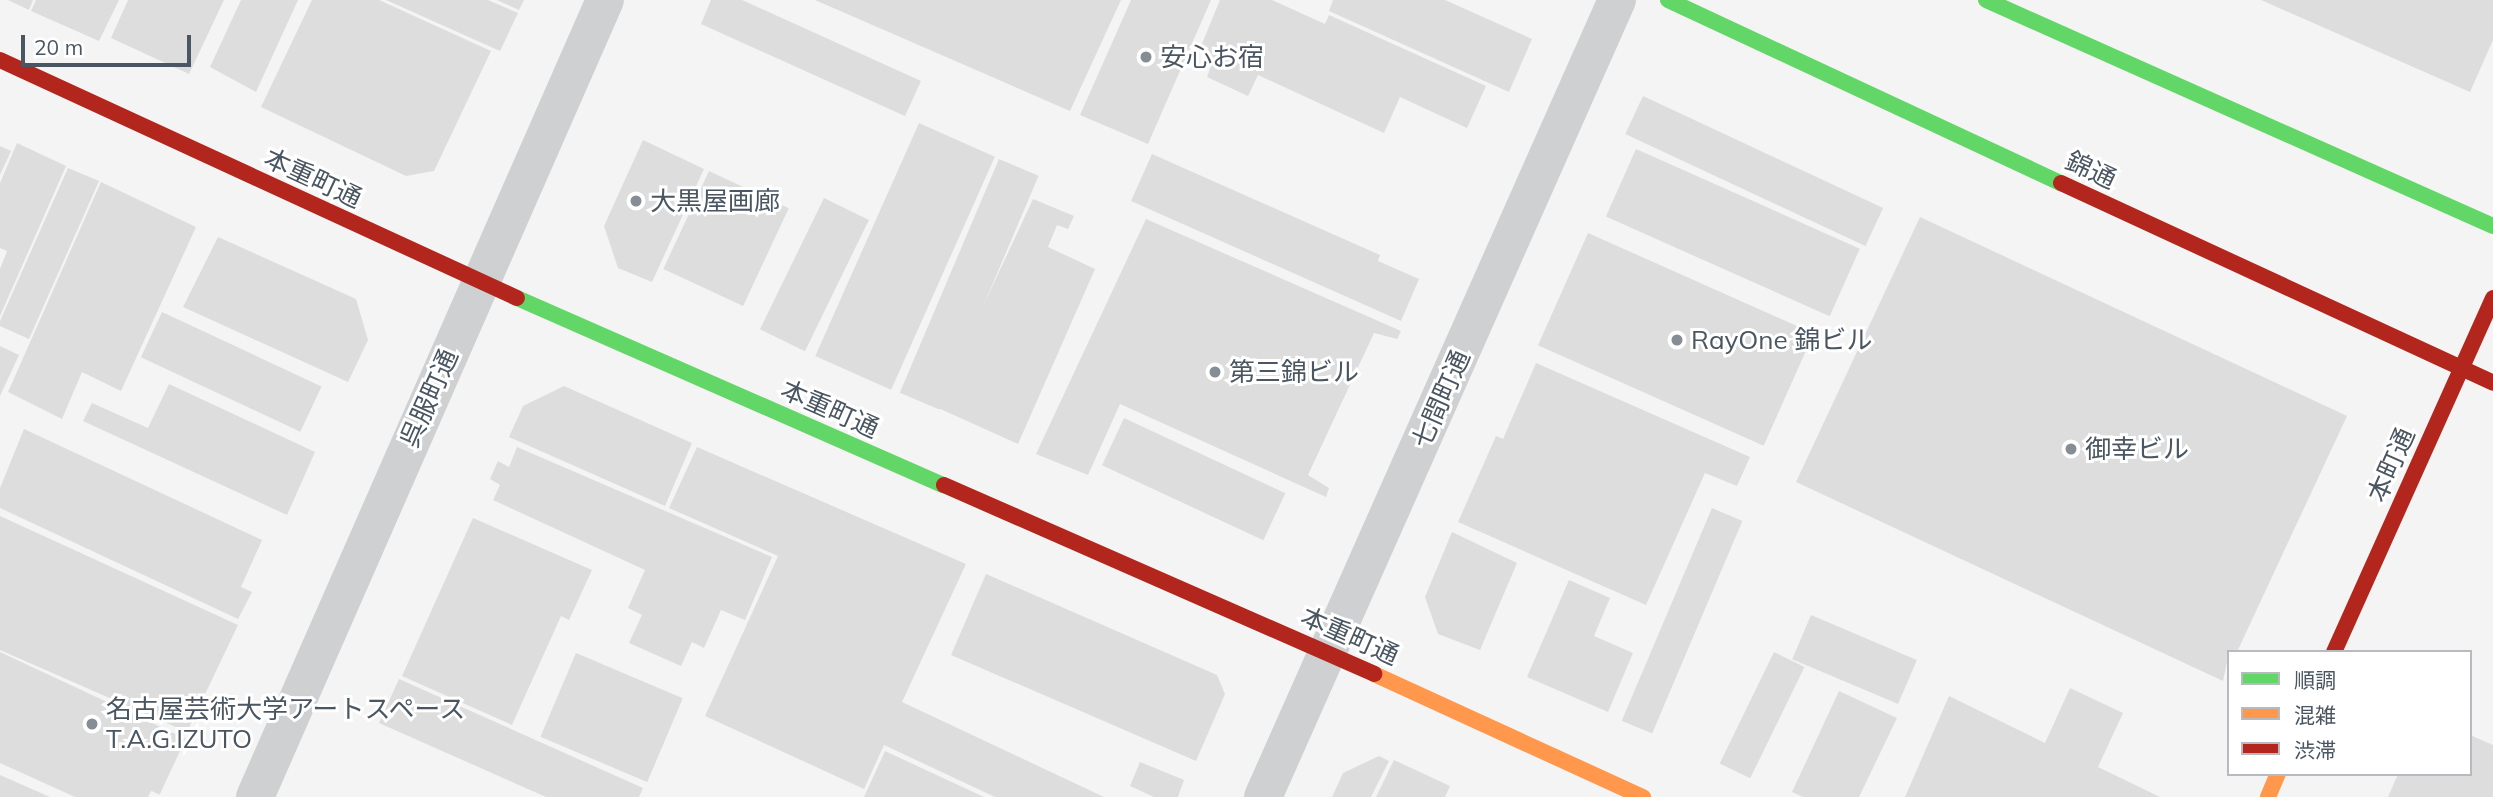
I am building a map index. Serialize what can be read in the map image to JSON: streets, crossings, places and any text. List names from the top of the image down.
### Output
{
  "streets": {
    "street": [
      "錦通",
      "本重町通",
      "呉服町通",
      "七間町通",
      "本町通"
    ]
  },
  "crossings": [
    ["錦通", "本町通"],
    ["本重町通", "呉服町通"],
    ["本重町通", "七間町通"]
  ],
  "places": [
    "安心お宿",
    "大黒屋画廊",
    "RayOne 錦ビル",
    "第三錦ビル",
    "御幸ビル",
    "名古屋芸術大学アートスペース T.A.G.IZUTO"
  ],
  "legend": ["順調", "混雑", "渋滞"],
  "scale_bar": "20 m"
}
